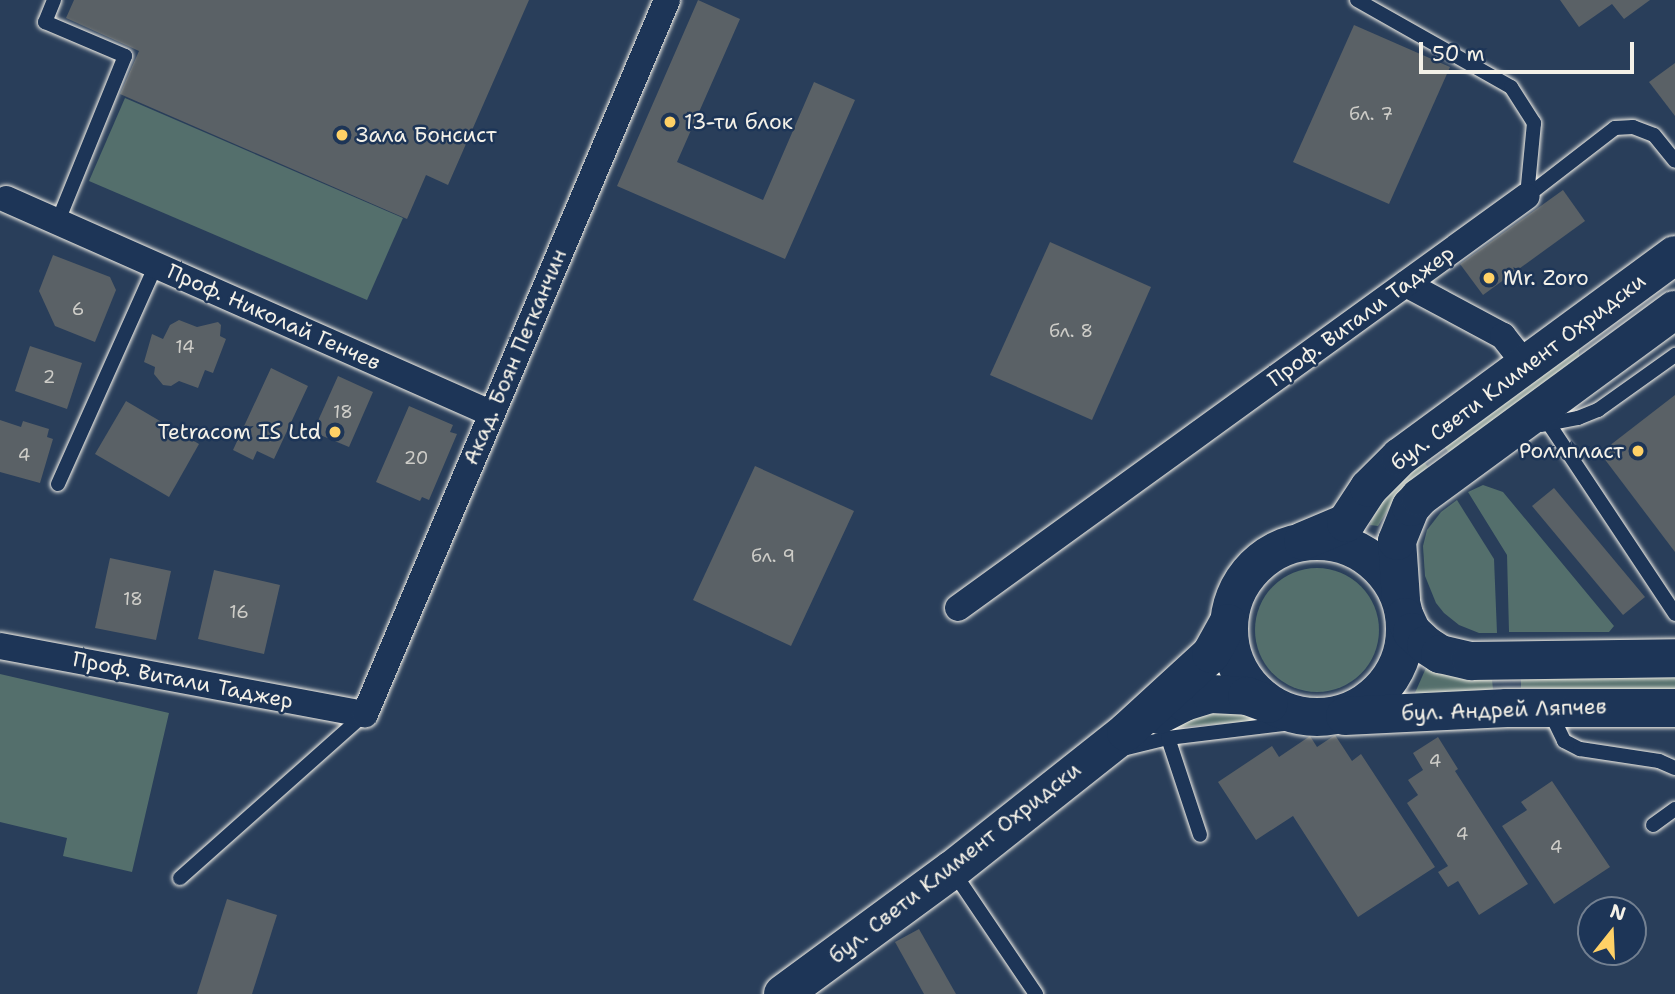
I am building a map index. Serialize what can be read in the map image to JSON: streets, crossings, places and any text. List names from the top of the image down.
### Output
{
  "streets": {
    "main road": ["бул. Свети Климент Охридски", "бул. Андрей Ляпчев"],
    "street": ["Проф. Витали Таджер", "Проф. Николай Генчев", "Акад. Боян Петканчин"]
  },
  "crossings": [
    ["Проф. Витали Таджер", "Акад. Боян Петканчин"],
    ["Проф. Николай Генчев", "Акад. Боян Петканчин"],
    ["бул. Свети Климент Охридски", "бул. Андрей Ляпчев"]
  ],
  "places": [
    "13-ти блок",
    "Зала Бонсист",
    "Mr. Zoro",
    "Tetracom IS Ltd",
    "Роллпласт"
  ],
  "house_numbers": [
    "бл. 7",
    "6",
    "бл. 8",
    "14",
    "2",
    "18",
    "4",
    "20",
    "бл. 9",
    "18",
    "16",
    "4",
    "4",
    "4"
  ],
  "scale_bar": "50 m",
  "north": "top"
}
